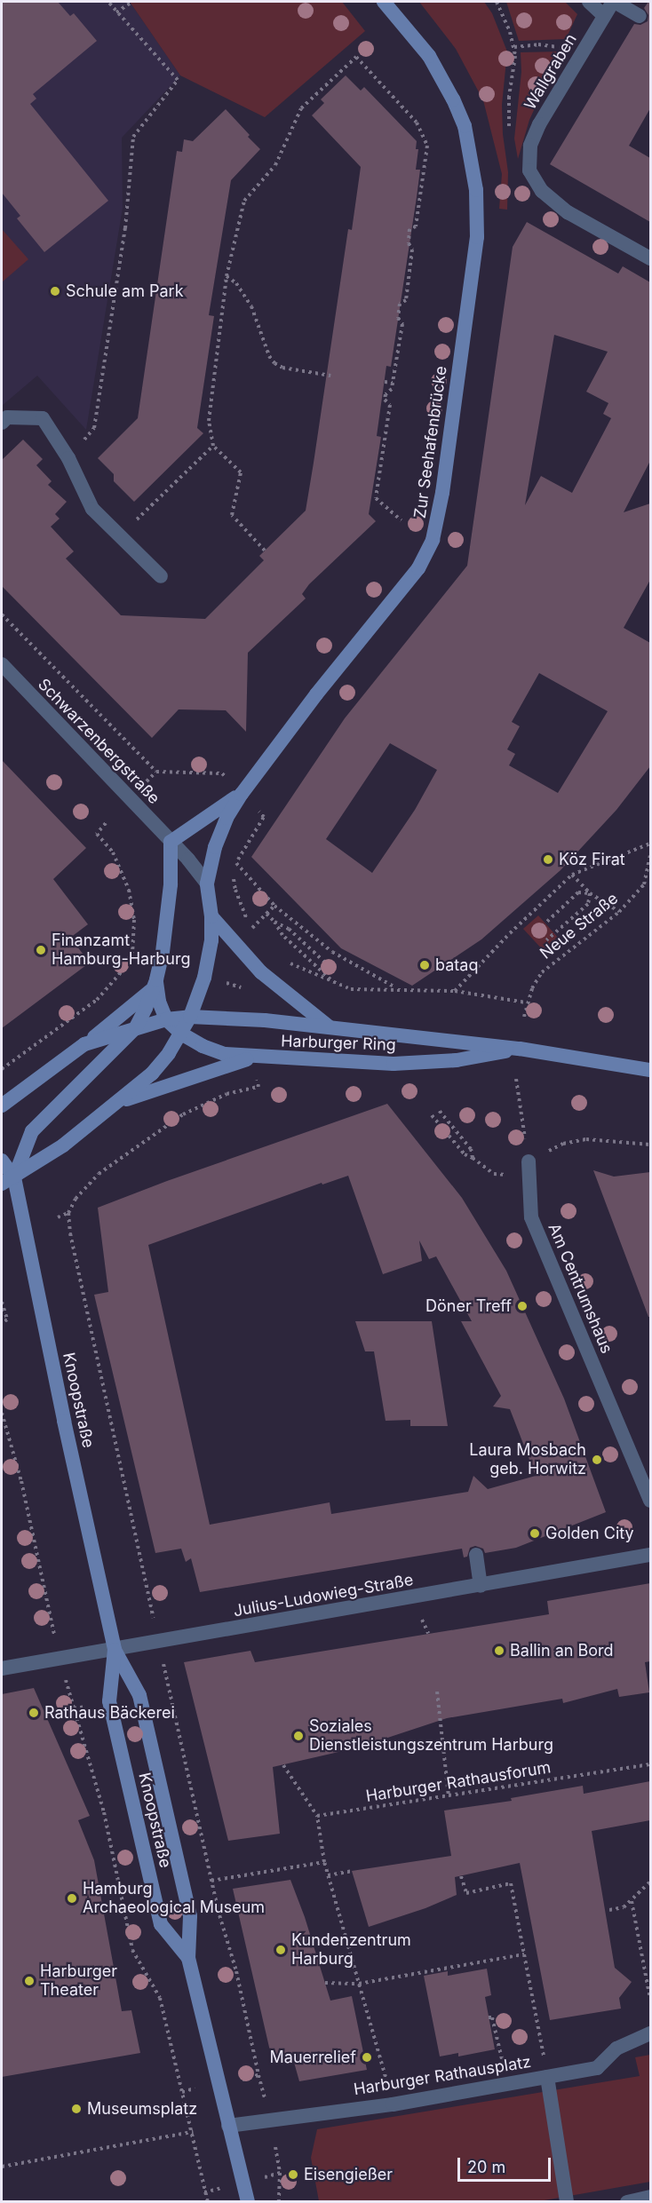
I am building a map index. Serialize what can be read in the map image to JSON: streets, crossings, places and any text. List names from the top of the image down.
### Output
{
  "streets": {
    "main road": ["Zur Seehafenbrücke", "Harburger Ring", "Knoopstraße"],
    "street": [
      "Wallgraben",
      "Schwarzenbergstraße",
      "Am Centrumshaus",
      "Julius-Ludowieg-Straße",
      "Harburger Rathausplatz"
    ],
    "path": ["Neue Straße", "Harburger Rathausforum"]
  },
  "crossings": [
    ["Zur Seehafenbrücke", "Schwarzenbergstraße"],
    ["Knoopstraße", "Julius-Ludowieg-Straße"],
    ["Knoopstraße", "Harburger Rathausplatz"]
  ],
  "places": [
    "Schule am Park",
    "Köz Firat",
    "Finanzamt Hamburg-Harburg",
    "bataq",
    "Döner Treff",
    "Laura Mosbach geb. Horwitz",
    "Golden City",
    "Ballin an Bord",
    "Rathaus Bäckerei",
    "Soziales Dienstleistungszentrum Harburg",
    "Hamburg Archaeological Museum",
    "Kundenzentrum Harburg",
    "Harburger Theater",
    "Mauerrelief",
    "Museumsplatz",
    "Eisengießer"
  ],
  "scale_bar": "20 m"
}
